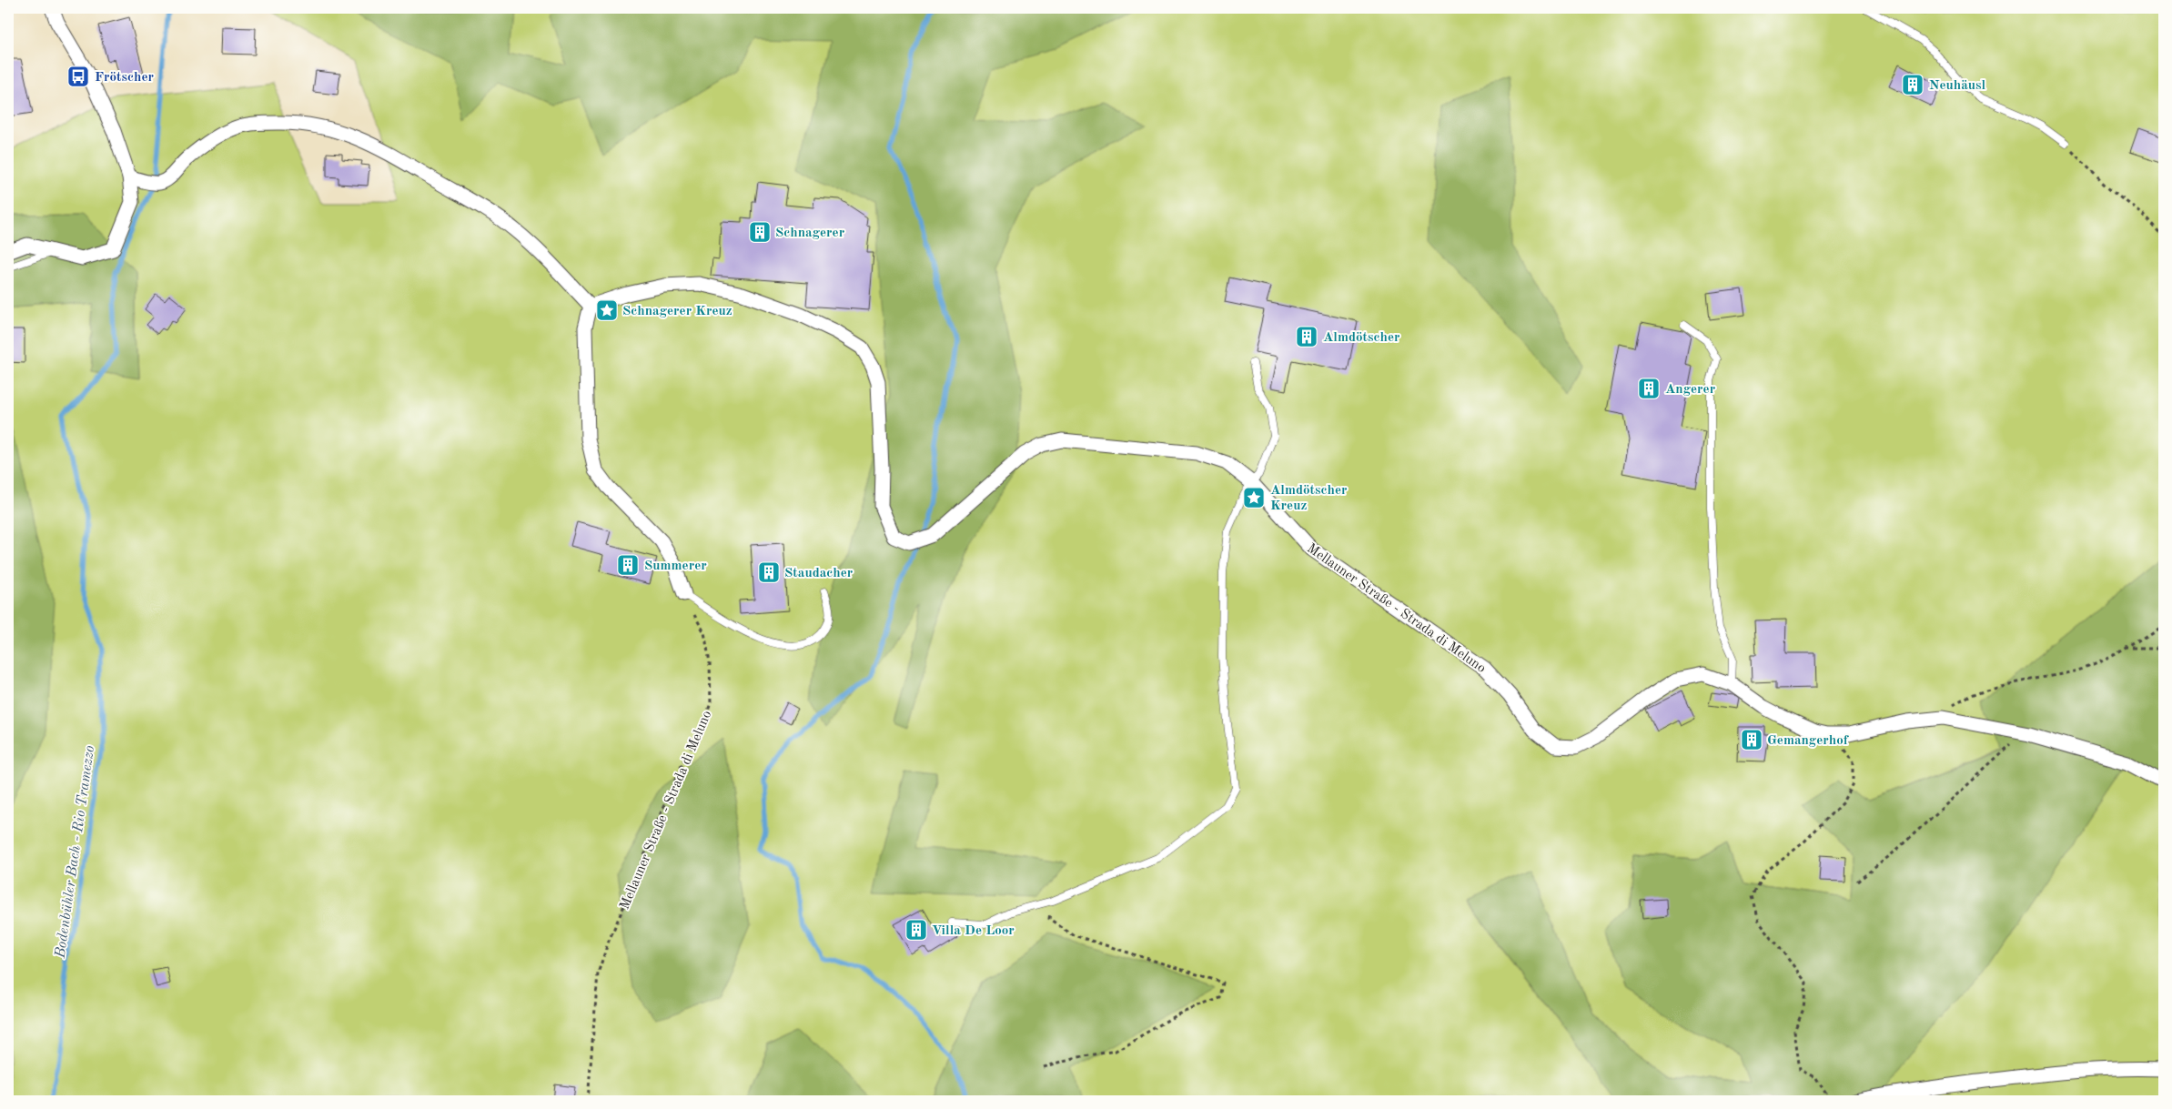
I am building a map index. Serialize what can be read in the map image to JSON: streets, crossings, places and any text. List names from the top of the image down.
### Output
{
  "streets": {
    "street": ["Mellauner Straße - Strada di Meluno"]
  },
  "water": ["Bodenbühler Bach - Rio Tramezzo"],
  "places": {
    "bus stop": ["Frötscher"],
    "building": [
      "Neuhäusl",
      "Schnagerer",
      "Almdötscher",
      "Angerer",
      "Summerer",
      "Staudacher",
      "Gemangerhof",
      "Villa De Loor"
    ],
    "place": ["Schnagerer Kreuz", "Almdötscher Kreuz"]
  }
}
